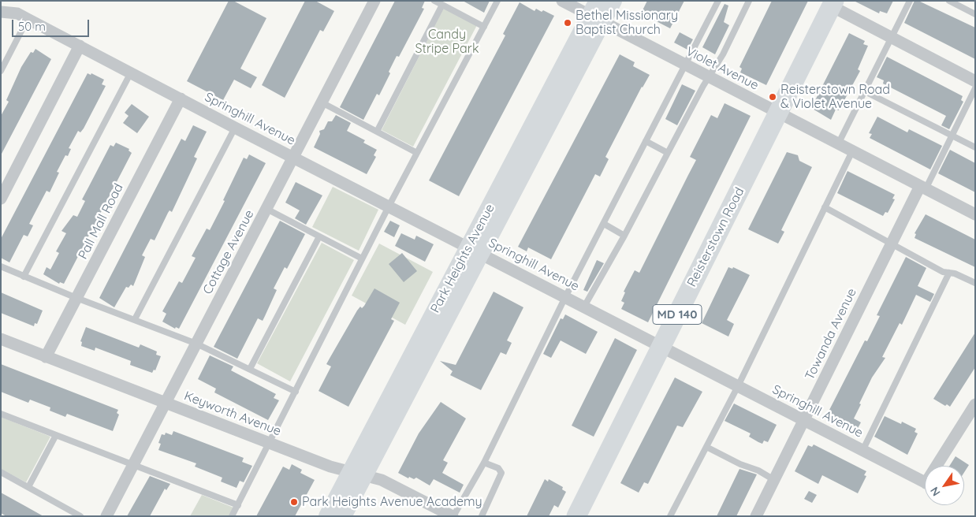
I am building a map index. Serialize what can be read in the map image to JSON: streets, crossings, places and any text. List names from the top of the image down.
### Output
{
  "streets": {
    "main road": ["Reisterstown Road", "Park Heights Avenue", "MD 140"],
    "street": [
      "Violet Avenue",
      "Springhill Avenue",
      "Pall Mall Road",
      "Cottage Avenue",
      "Towanda Avenue",
      "Keyworth Avenue"
    ]
  },
  "crossings": [
    ["Violet Avenue", "Reisterstown Road"],
    ["Violet Avenue", "Park Heights Avenue"],
    ["Violet Avenue", "Towanda Avenue"],
    ["Springhill Avenue", "Pall Mall Road"],
    ["Springhill Avenue", "Reisterstown Road"],
    ["Springhill Avenue", "Cottage Avenue"],
    ["Springhill Avenue", "Park Heights Avenue"],
    ["Springhill Avenue", "Towanda Avenue"],
    ["Pall Mall Road", "Keyworth Avenue"],
    ["Cottage Avenue", "Keyworth Avenue"],
    ["Park Heights Avenue", "Keyworth Avenue"]
  ],
  "parks": ["Candy Stripe Park"],
  "places": ["Bethel Missionary Baptist Church", "Reisterstown Road & Violet Avenue", "Park Heights Avenue Academy"],
  "scale_bar": "50 m",
  "north": "bottom left"
}
